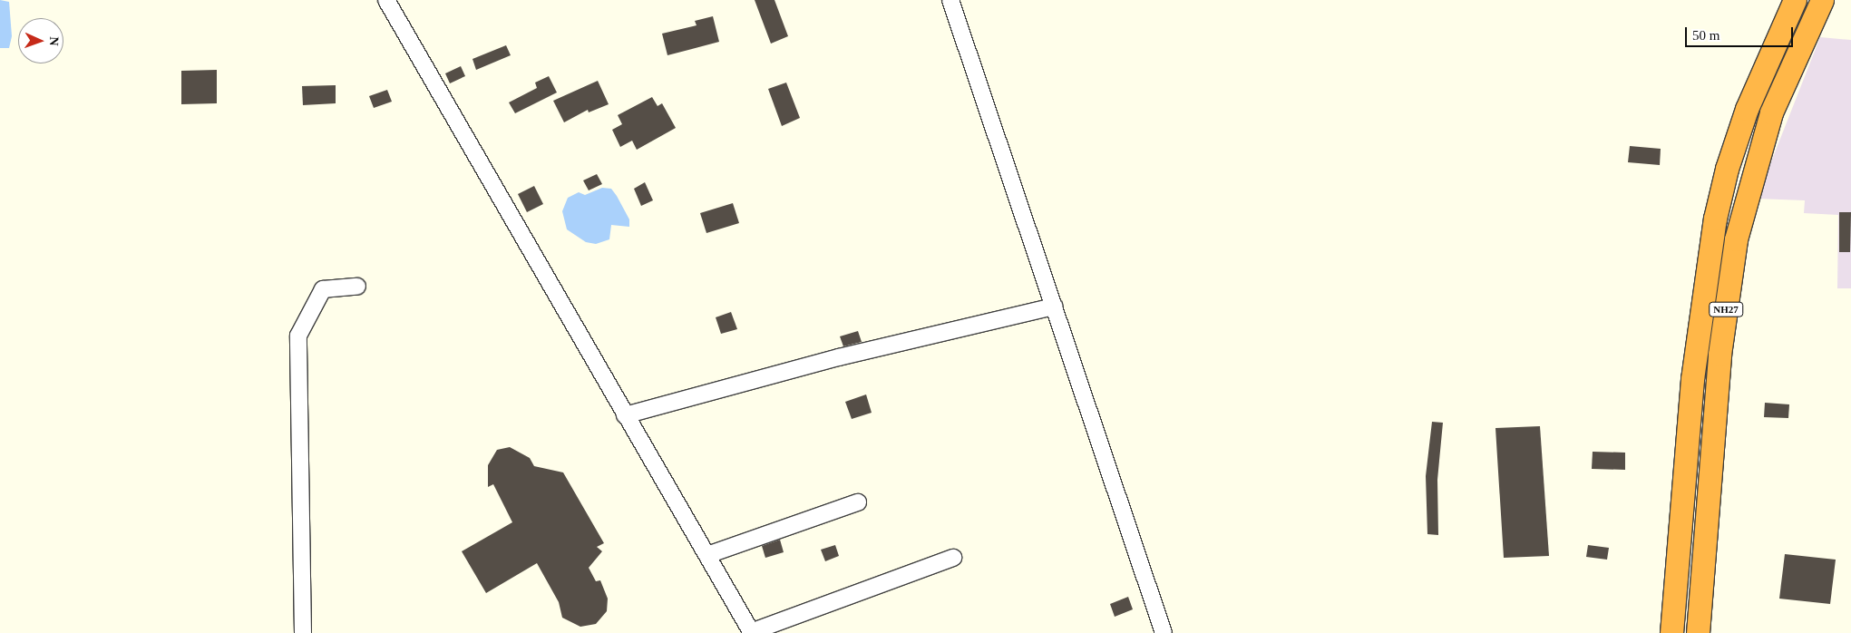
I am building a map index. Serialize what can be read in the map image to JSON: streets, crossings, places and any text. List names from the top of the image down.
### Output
{
  "streets": {
    "highway": ["NH27"]
  },
  "scale_bar": "50 m",
  "north": "right"
}
